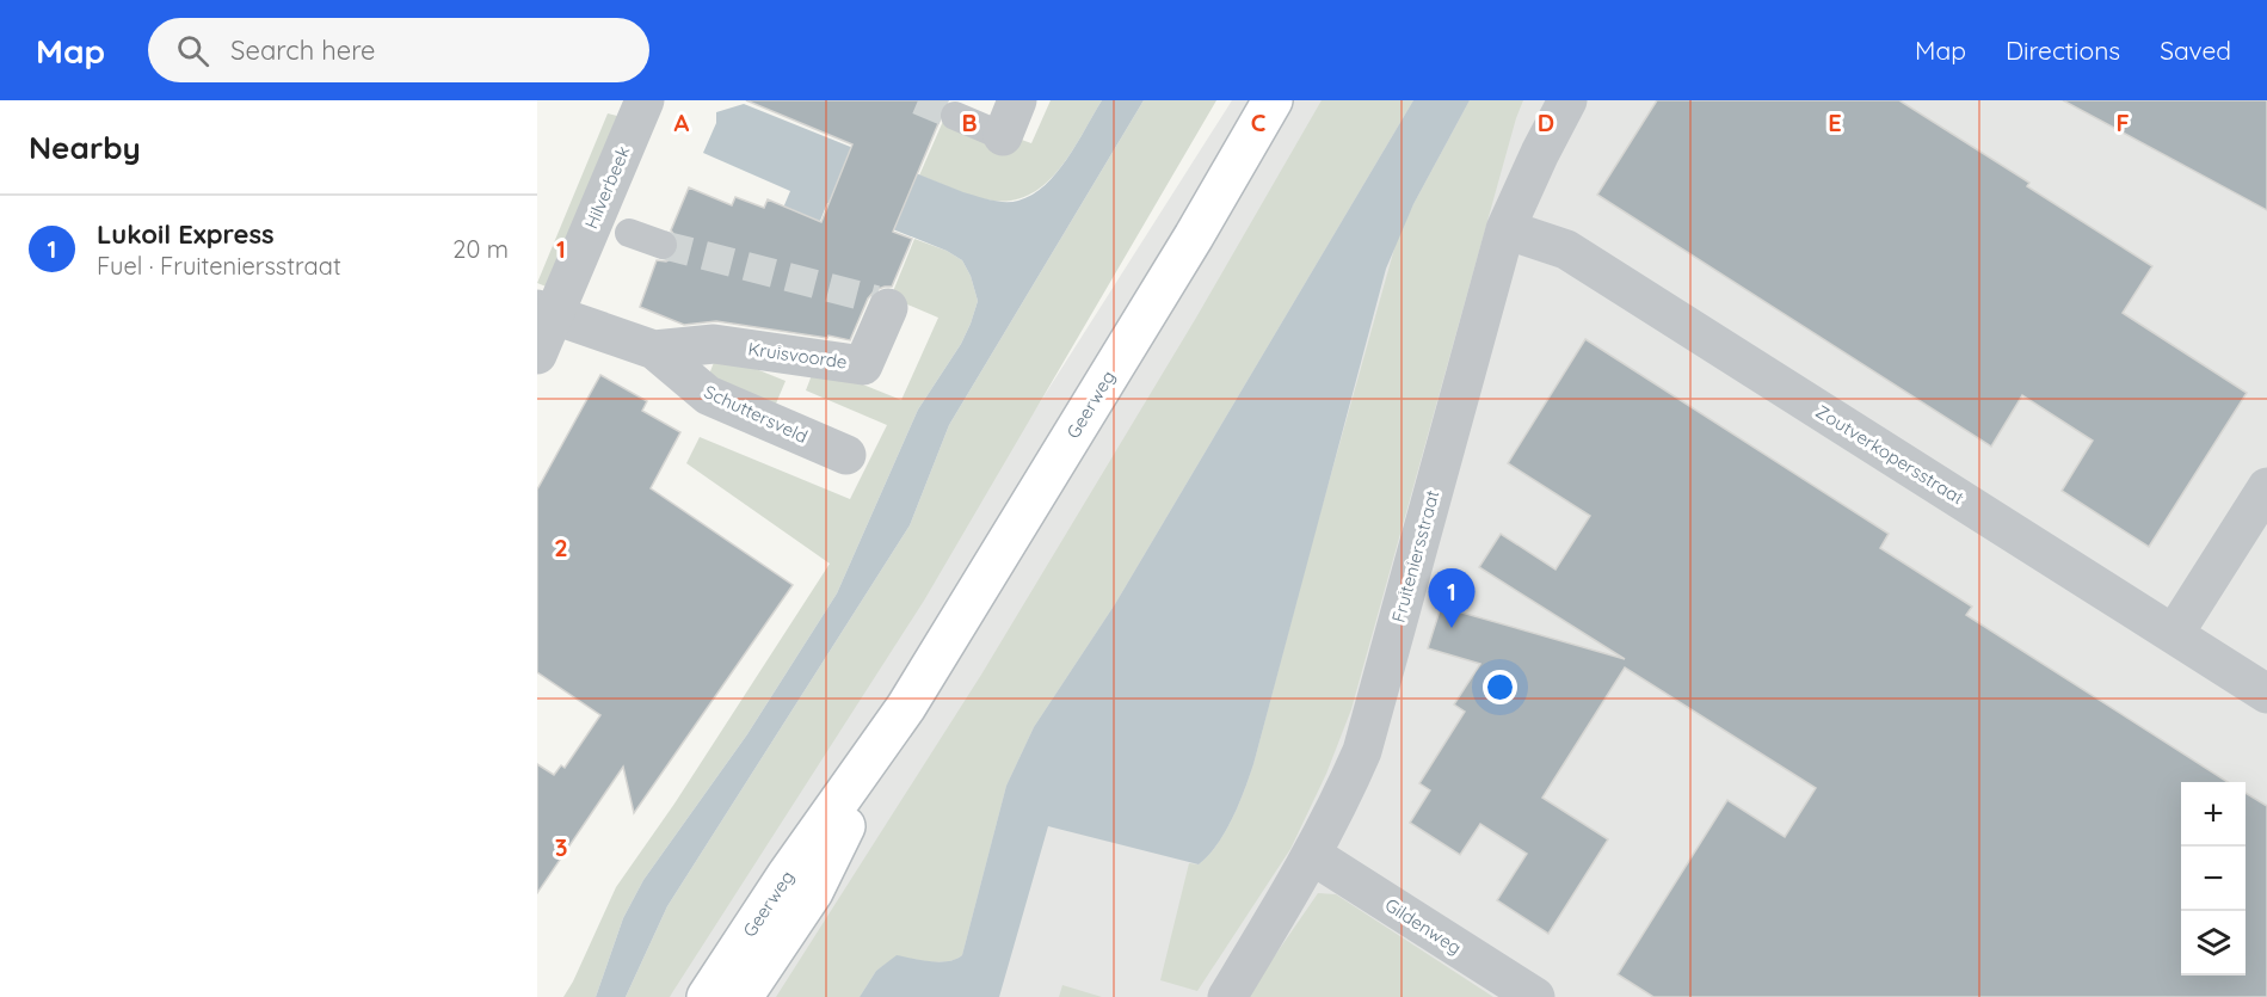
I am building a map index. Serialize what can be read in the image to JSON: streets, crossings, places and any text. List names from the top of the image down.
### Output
{
  "streets": {
    "main road": ["Geerweg"],
    "street": [
      "Hilverbeek",
      "Kruisvoorde",
      "Schuttersveld",
      "Zoutverkopersstraat",
      "Fruiteniersstraat",
      "Gildenweg"
    ]
  },
  "crossings": [
    ["Hilverbeek", "Schuttersveld"],
    ["Kruisvoorde", "Schuttersveld"],
    ["Zoutverkopersstraat", "Fruiteniersstraat"],
    ["Fruiteniersstraat", "Gildenweg"]
  ],
  "page": {
    "header": "Map",
    "search": "Search here",
    "nav": ["Map", "Directions", "Saved"],
    "heading": "Nearby",
    "list": [
      {
        "mark": "1",
        "name": "Lukoil Express",
        "note": "Fuel · Fruiteniersstraat",
        "value": "20 m"
      }
    ],
    "pins": "1",
    "map_buttons": ["+", "−"]
  },
  "grid": {
    "columns": [
      "A",
      "B",
      "C",
      "D",
      "E",
      "F"
    ],
    "rows": ["1", "2", "3"]
  }
}
